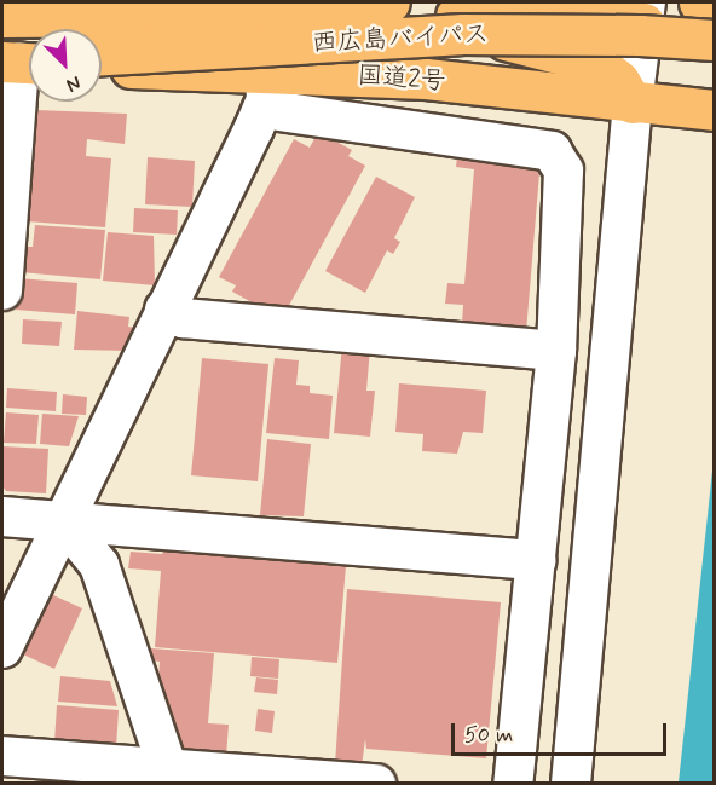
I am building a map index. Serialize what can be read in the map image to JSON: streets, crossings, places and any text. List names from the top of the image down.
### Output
{
  "streets": {
    "highway": ["西広島バイパス", "国道2号"]
  },
  "scale_bar": "50 m",
  "north": "bottom right"
}
